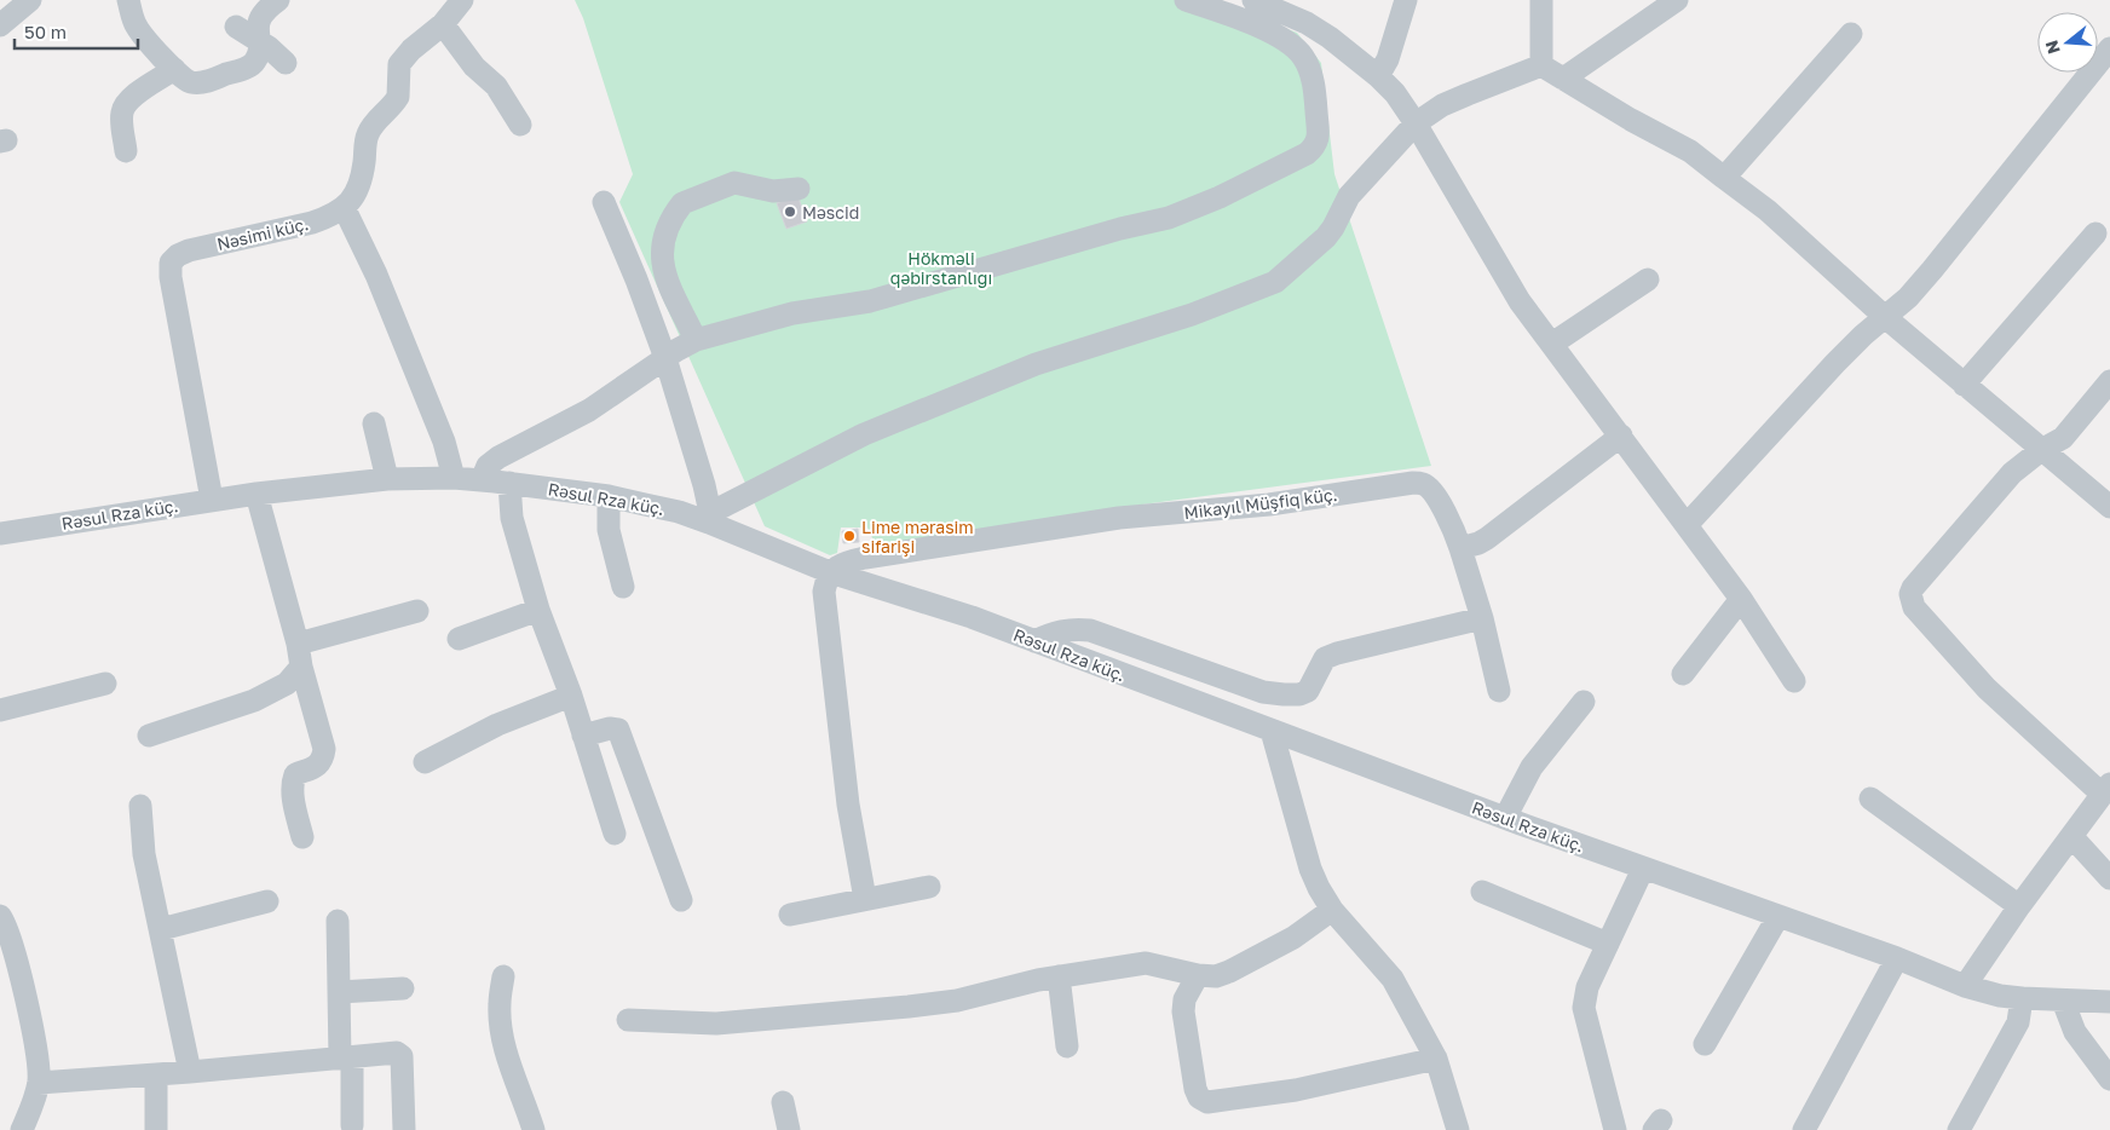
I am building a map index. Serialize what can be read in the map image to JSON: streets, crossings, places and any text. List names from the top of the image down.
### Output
{
  "streets": {
    "street": ["Nəsimi küç.", "Rəsul Rza küç.", "Mikayıl Müşfiq küç."]
  },
  "crossings": [
    ["Nəsimi küç.", "Rəsul Rza küç."],
    ["Rəsul Rza küç.", "Mikayıl Müşfiq küç."]
  ],
  "parks": ["Hökməli qəbirstanlığı"],
  "places": ["Məscid", "Lime mərasim sifarişi"],
  "scale_bar": "50 m",
  "north": "left"
}
